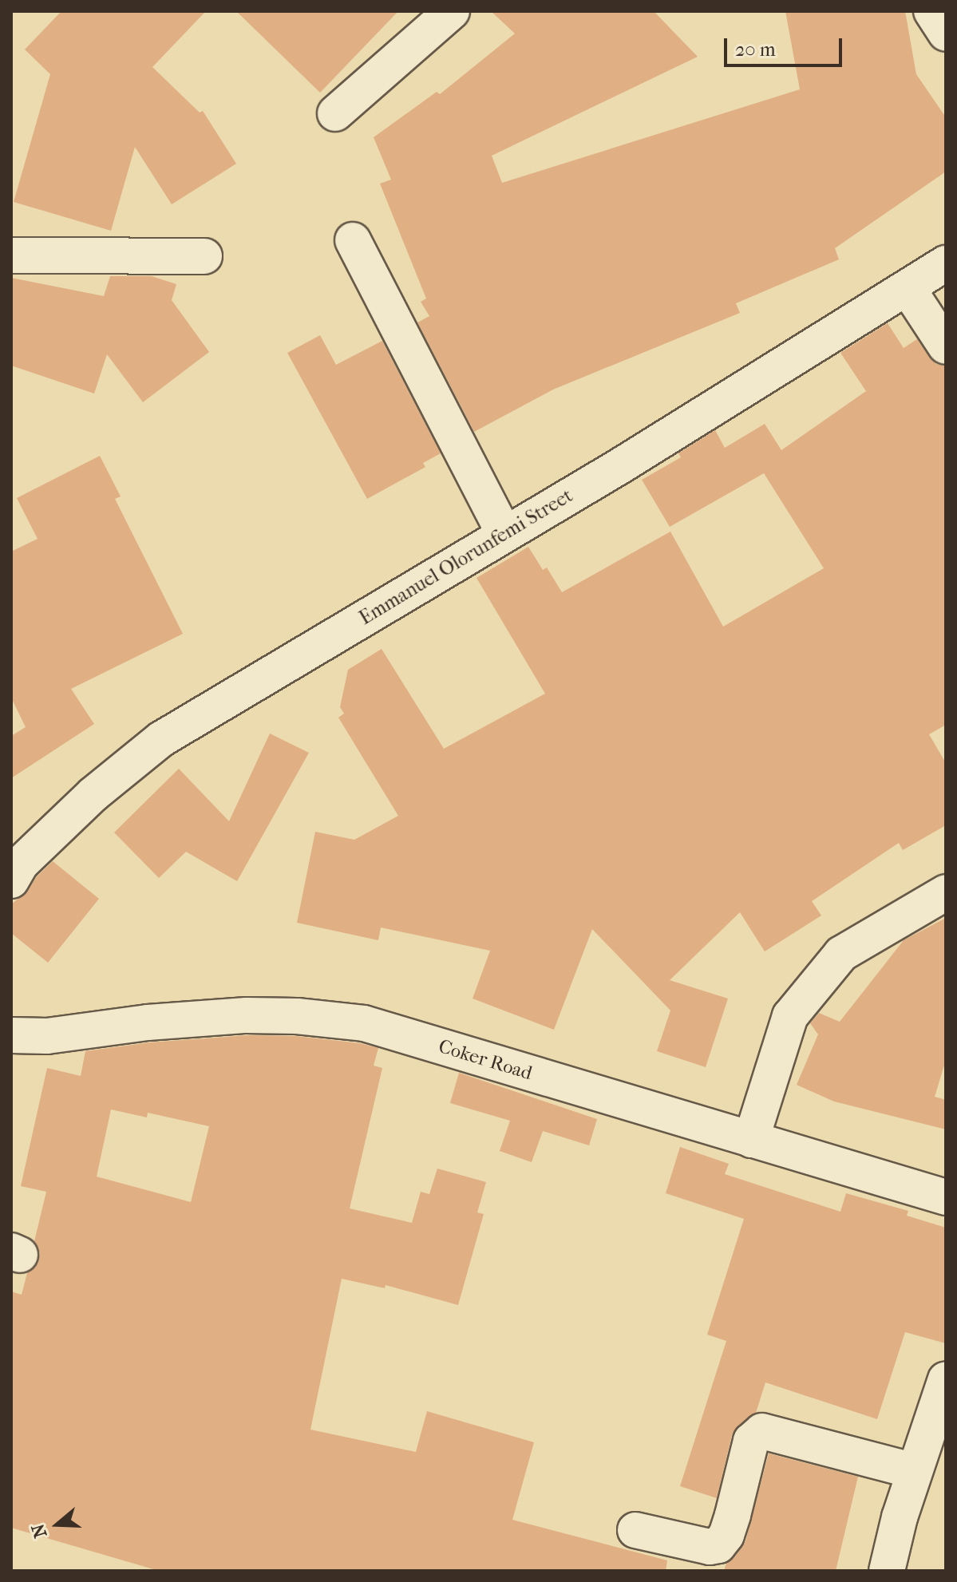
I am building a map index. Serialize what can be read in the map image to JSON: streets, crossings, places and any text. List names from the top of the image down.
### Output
{
  "streets": {
    "street": ["Emmanuel Olorunfemi Street", "Coker Road"]
  },
  "scale_bar": "20 m",
  "north": "left"
}
